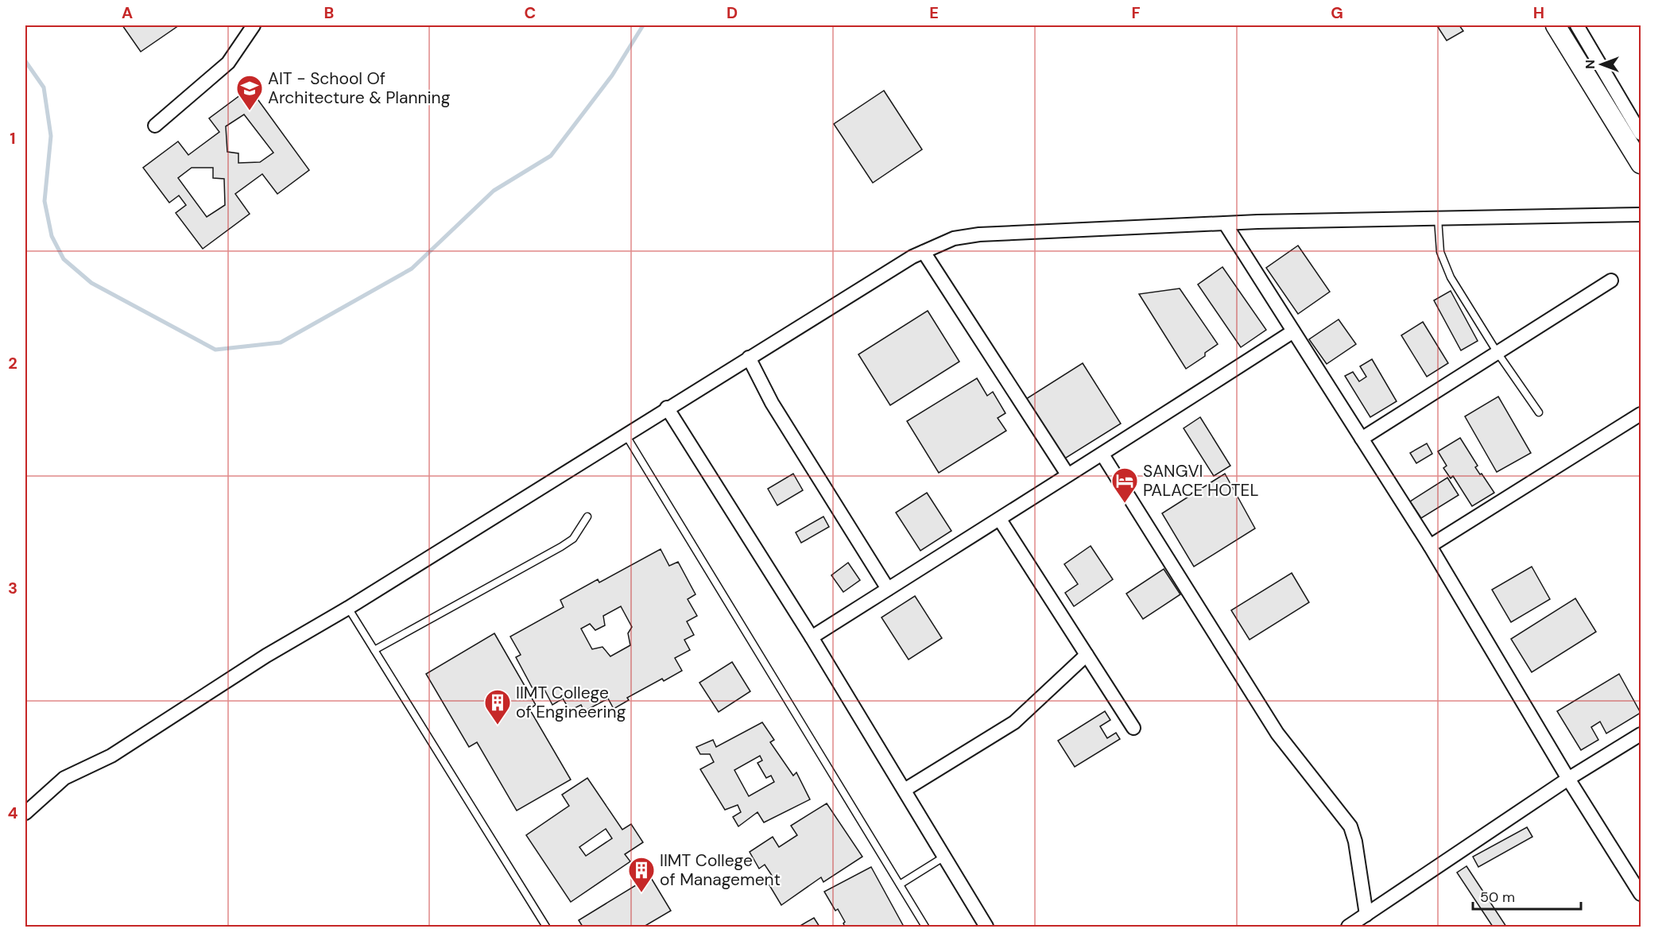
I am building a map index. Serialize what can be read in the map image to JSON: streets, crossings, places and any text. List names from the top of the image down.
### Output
{
  "places": {
    "school or university": ["AIT - School Of Architecture & Planning"],
    "hotel": ["SANGVI PALACE HOTEL"],
    "building": ["IIMT College of Engineering", "IIMT College of Management"]
  },
  "scale_bar": "50 m",
  "north": "left",
  "grid": {
    "columns": [
      "A",
      "B",
      "C",
      "D",
      "E",
      "F",
      "G",
      "H"
    ],
    "rows": [
      "1",
      "2",
      "3",
      "4"
    ]
  }
}
